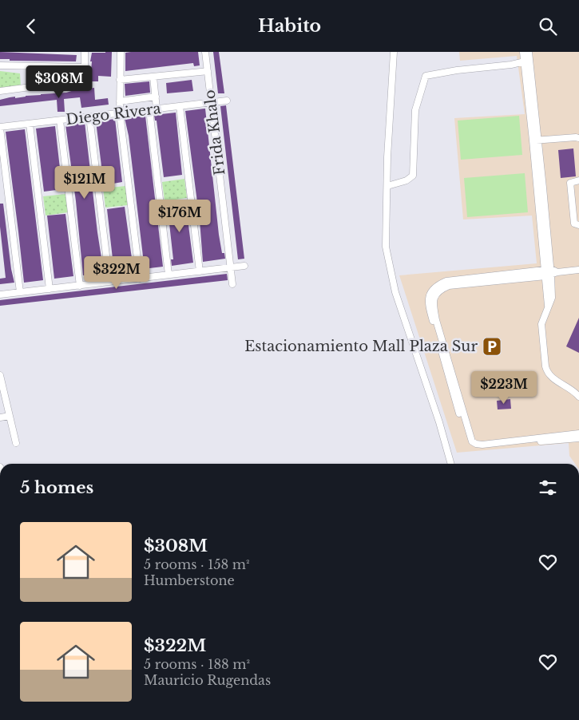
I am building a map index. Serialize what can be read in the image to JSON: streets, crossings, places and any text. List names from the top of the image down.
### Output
{
  "streets": {
    "street": ["Diego Rivera", "Frida Khalo"]
  },
  "crossings": [
    ["Diego Rivera", "Frida Khalo"]
  ],
  "places": {
    "parking": ["Estacionamiento Mall Plaza Sur"]
  },
  "page": {
    "header": "Habito",
    "price": [
      "$308M",
      "$121M",
      "$176M",
      "$322M",
      "$223M"
    ],
    "heading": "5 homes",
    "list": [
      {
        "name": "$308M",
        "note": "5 rooms · 158 m² · Humberstone"
      },
      {
        "name": "$322M",
        "note": "5 rooms · 188 m² · Mauricio Rugendas"
      }
    ]
  }
}
